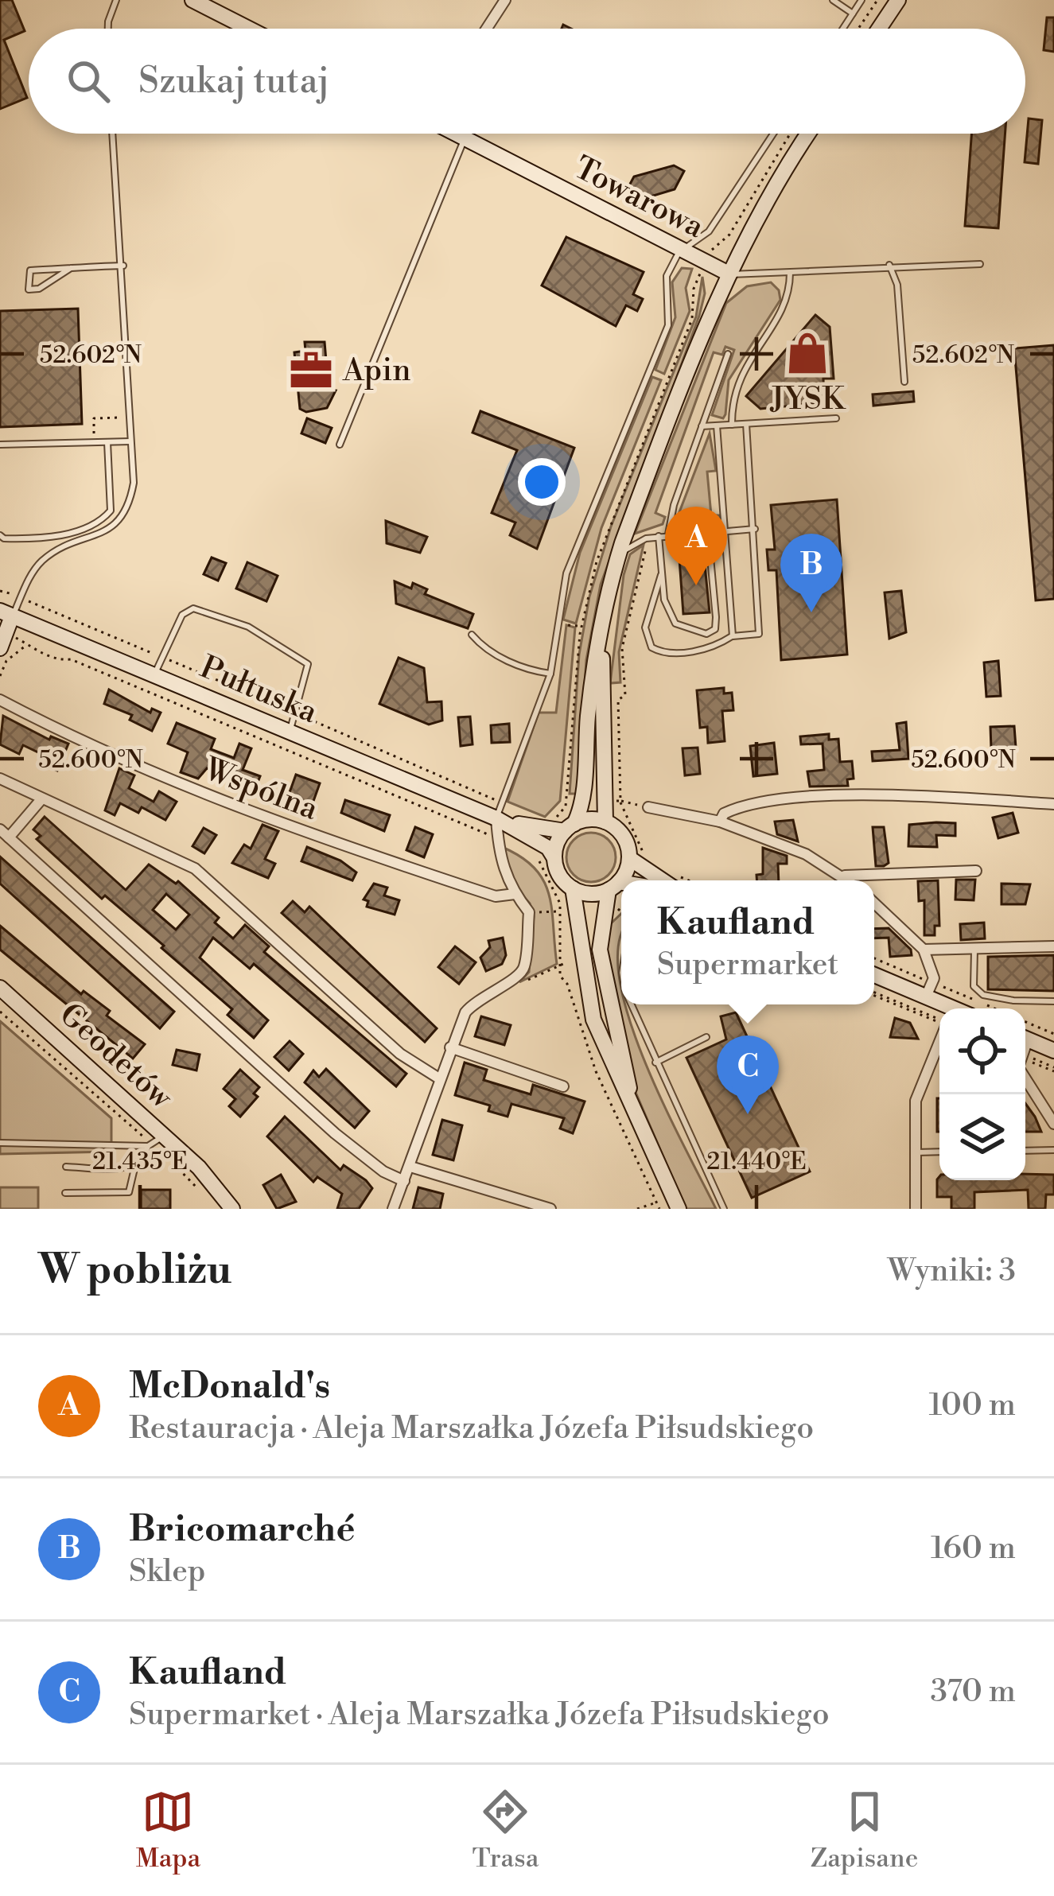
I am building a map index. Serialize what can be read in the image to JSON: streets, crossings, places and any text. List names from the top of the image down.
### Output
{
  "streets": {
    "main road": ["Towarowa", "Pułtuska", "Geodetów"],
    "street": ["Wspólna"]
  },
  "places": {
    "shop": ["JYSK"],
    "office": ["Apin"]
  },
  "page": {
    "search": "Szukaj tutaj",
    "pins": ["A", "B", "C"],
    "popup": ["Kaufland", "Supermarket"],
    "heading": ["W pobliżu", "Wyniki: 3"],
    "list": [
      {
        "mark": "A",
        "name": "McDonald's",
        "note": "Restauracja · Aleja Marszałka Józefa Piłsudskiego",
        "value": "100 m"
      },
      {
        "mark": "B",
        "name": "Bricomarché",
        "note": "Sklep",
        "value": "160 m"
      },
      {
        "mark": "C",
        "name": "Kaufland",
        "note": "Supermarket · Aleja Marszałka Józefa Piłsudskiego",
        "value": "370 m"
      }
    ],
    "nav": ["Mapa", "Trasa", "Zapisane"]
  },
  "coordinates": [
    "52.602°N",
    "52.600°N",
    "21.435°E",
    "21.440°E"
  ]
}
